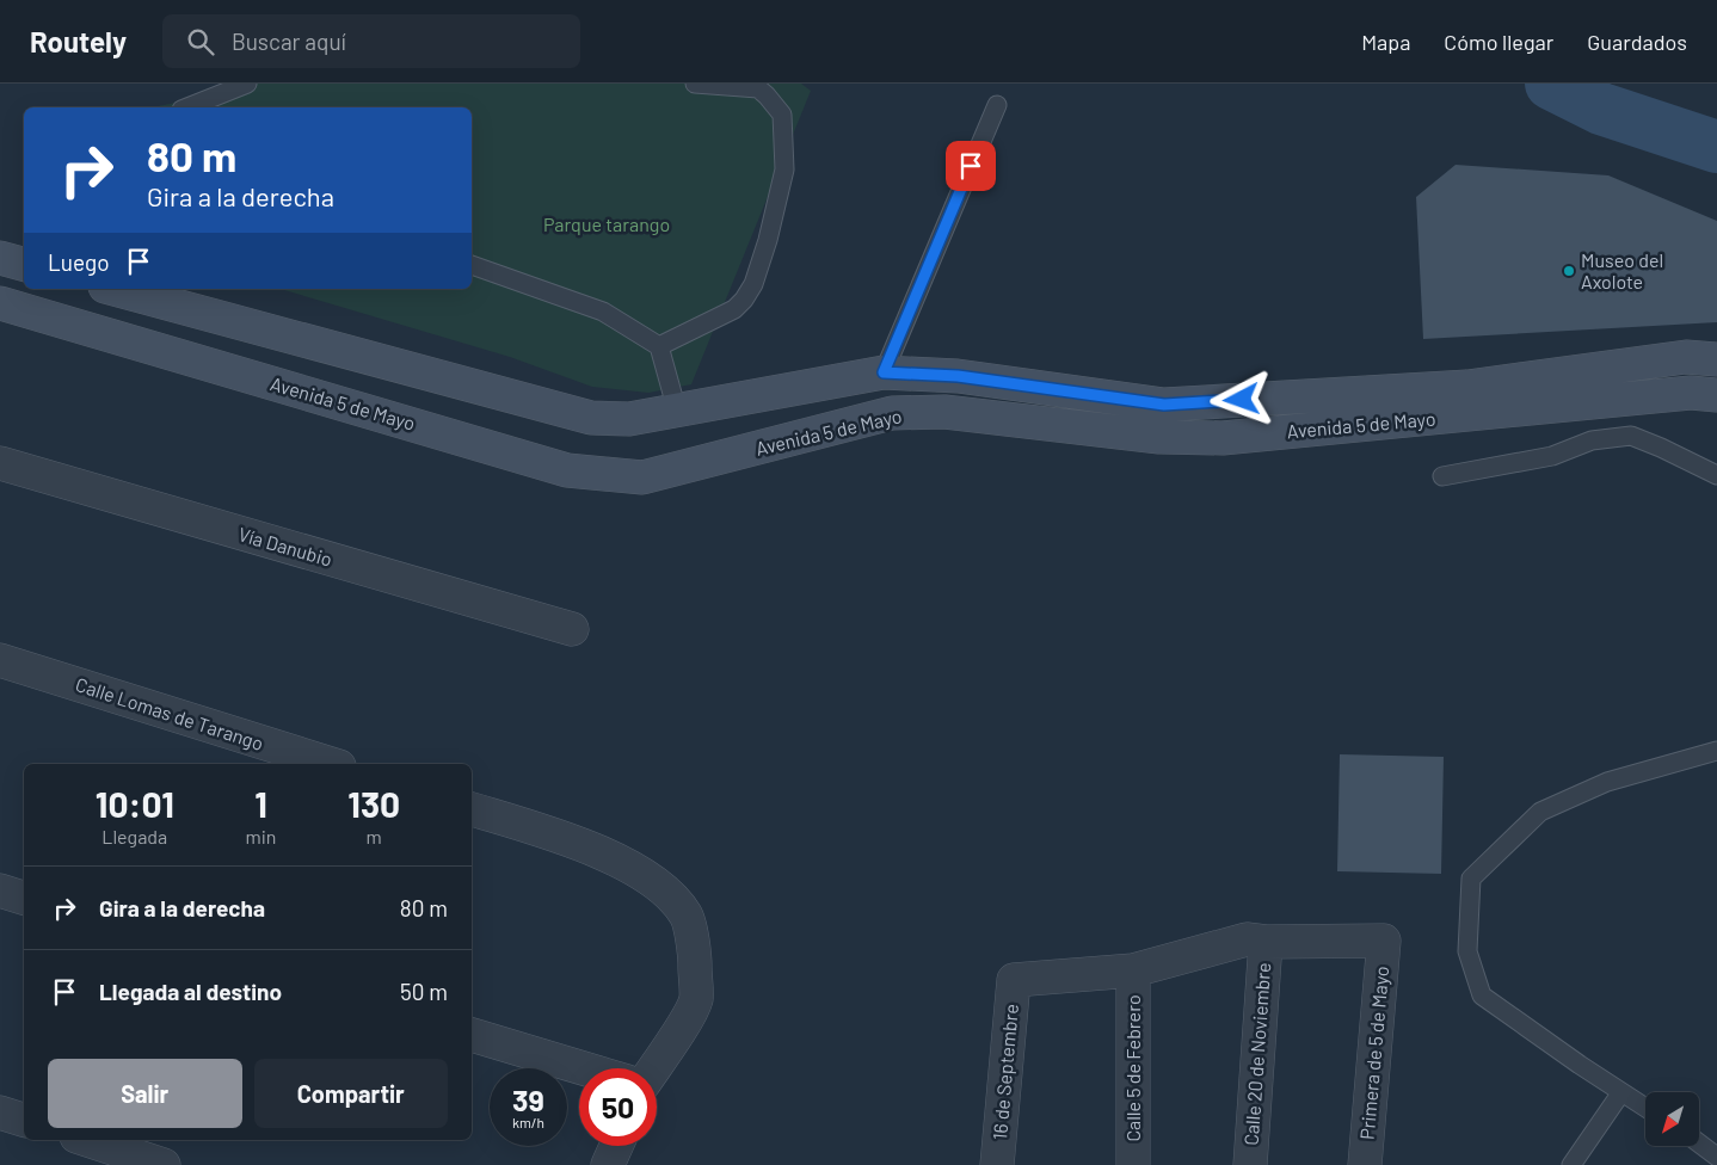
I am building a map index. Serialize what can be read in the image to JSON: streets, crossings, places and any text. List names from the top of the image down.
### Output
{
  "streets": {
    "main road": ["Avenida 5 de Mayo"],
    "street": [
      "Vía Danubio",
      "Calle Lomas de Tarango",
      "Primera de 5 de Mayo",
      "Calle 20 de Noviembre",
      "Calle 5 de Febrero",
      "16 de Septembre"
    ]
  },
  "crossings": [
    ["Primera de 5 de Mayo", "Calle 20 de Noviembre"],
    ["Calle 5 de Febrero", "16 de Septembre"]
  ],
  "parks": ["Parque tarango"],
  "places": ["Museo del Axolote"],
  "north": "bottom left",
  "page": {
    "header": "Routely",
    "search": "Buscar aquí",
    "nav": ["Mapa", "Cómo llegar", "Guardados"],
    "turn": ["80 m", "Gira a la derecha"],
    "then": "Luego",
    "eta": [
      "10:01",
      "Llegada",
      "1",
      "min",
      "130",
      "m"
    ],
    "list": [
      {
        "name": "Gira a la derecha",
        "value": "80 m"
      },
      {
        "name": "Llegada al destino",
        "value": "50 m"
      }
    ],
    "buttons": ["Salir", "Compartir"],
    "speed": "39 km/h",
    "limit": "50"
  }
}
